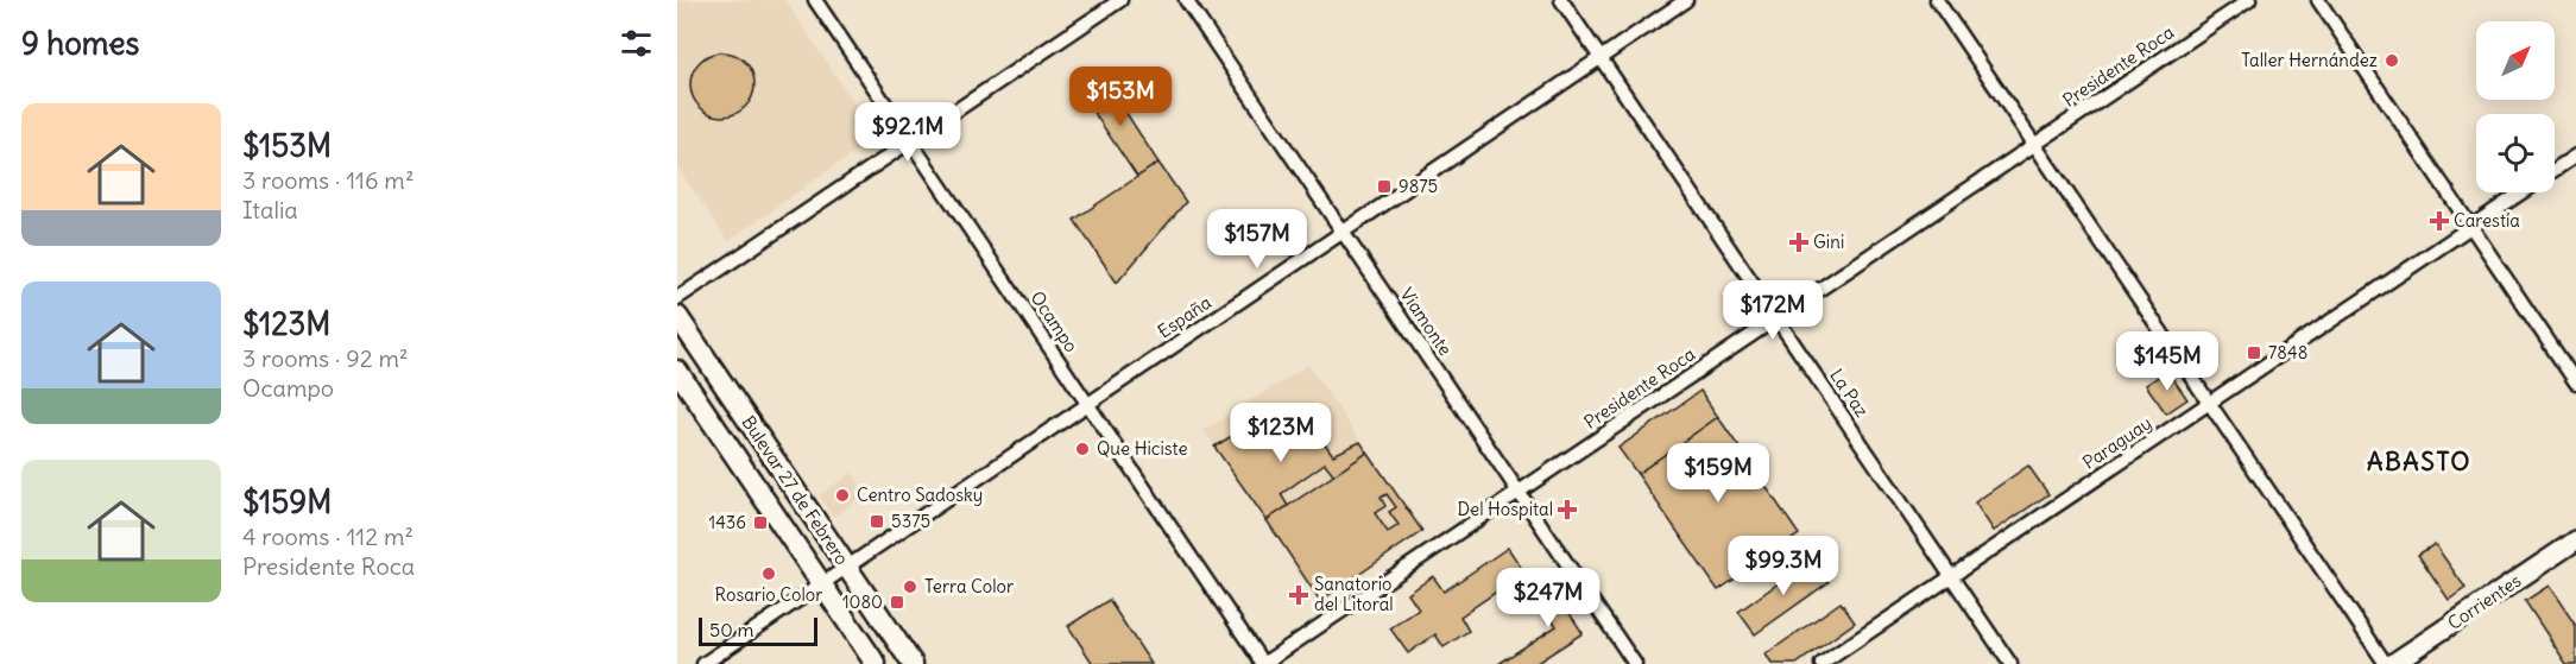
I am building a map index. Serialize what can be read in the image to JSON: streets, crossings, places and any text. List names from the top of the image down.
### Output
{
  "streets": {
    "main road": ["Bulevar 27 de Febrero", "Corrientes"],
    "street": [
      "Presidente Roca",
      "España",
      "Ocampo",
      "Viamonte",
      "La Paz",
      "Paraguay"
    ]
  },
  "crossings": [
    ["Presidente Roca", "Ocampo"],
    ["Presidente Roca", "Viamonte"],
    ["Presidente Roca", "La Paz"],
    ["España", "Ocampo"],
    ["España", "Viamonte"],
    ["España", "La Paz"],
    ["España", "Bulevar 27 de Febrero"],
    ["La Paz", "Paraguay"]
  ],
  "districts": ["ABASTO"],
  "places": {
    "other": [
      "Taller Hernández",
      "Que Hiciste",
      "Centro Sadosky",
      "Rosario Color",
      "Terra Color"
    ],
    "transit": [
      "9875",
      "7848",
      "5375",
      "1436",
      "1080"
    ],
    "health": [
      "Carestía",
      "Gini",
      "Del Hospital",
      "Sanatorio del Litoral"
    ]
  },
  "scale_bar": "50 m",
  "north": "top right",
  "page": {
    "heading": "9 homes",
    "price": [
      "$153M",
      "$92.1M",
      "$157M",
      "$172M",
      "$145M",
      "$123M",
      "$159M",
      "$99.3M",
      "$247M"
    ],
    "list": [
      {
        "name": "$153M",
        "note": "3 rooms · 116 m² · Italia"
      },
      {
        "name": "$123M",
        "note": "3 rooms · 92 m² · Ocampo"
      },
      {
        "name": "$159M",
        "note": "4 rooms · 112 m² · Presidente Roca"
      }
    ],
    "scale": "50 m"
  }
}
